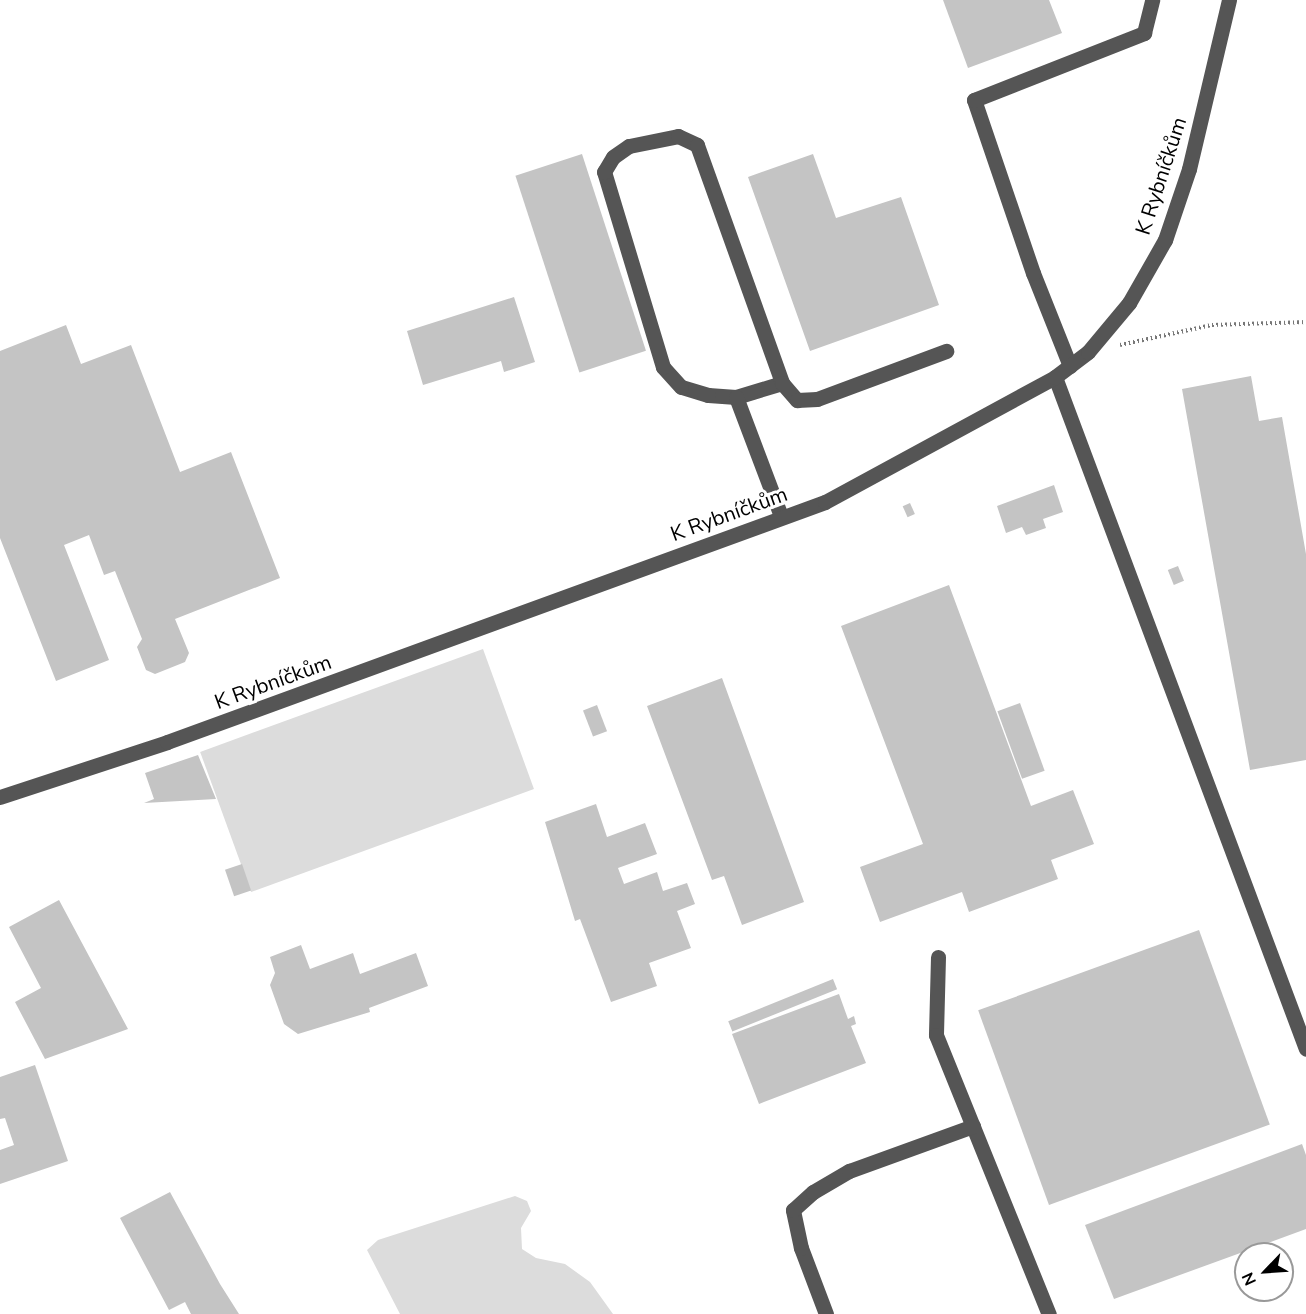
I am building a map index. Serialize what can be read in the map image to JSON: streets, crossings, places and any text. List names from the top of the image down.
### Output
{
  "streets": {
    "street": ["K Rybníčkům"]
  },
  "north": "bottom left"
}
